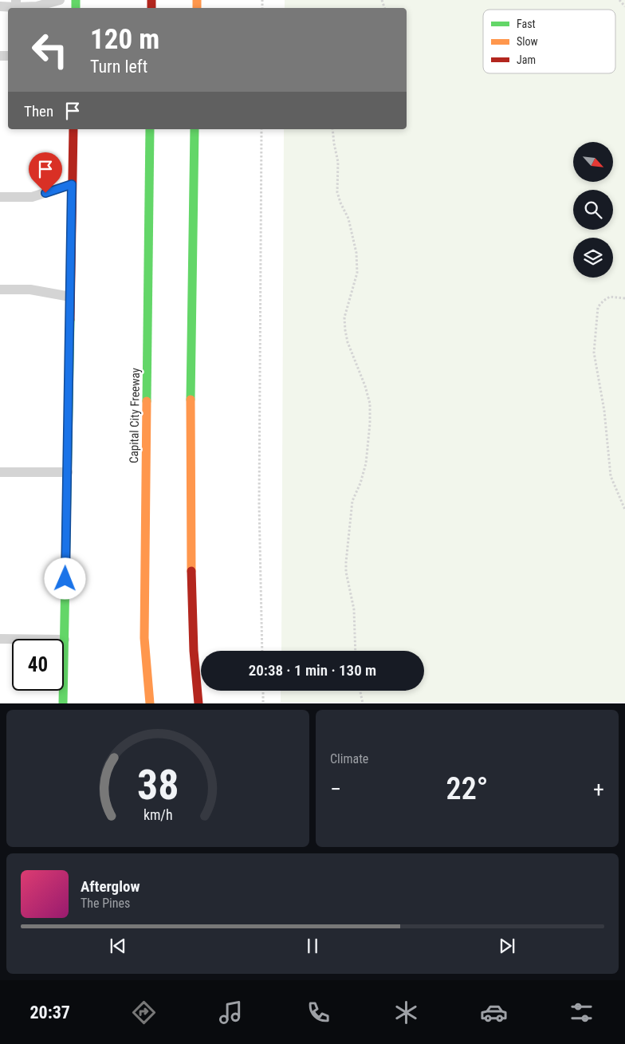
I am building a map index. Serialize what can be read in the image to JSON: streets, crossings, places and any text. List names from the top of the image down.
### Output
{
  "streets": {
    "main road": ["Capital City Freeway"]
  },
  "legend": ["Fast", "Slow", "Jam"],
  "north": "bottom right",
  "page": {
    "turn": ["120 m", "Turn left"],
    "then": "Then",
    "limit": "40",
    "trip": "20:38 · 1 min · 130 m",
    "tile": "Climate",
    "heat": ["−", "22°", "+"],
    "song": ["Afterglow", "The Pines"],
    "tabs": "20:37",
    "gauge": ["38", "km/h"]
  }
}
